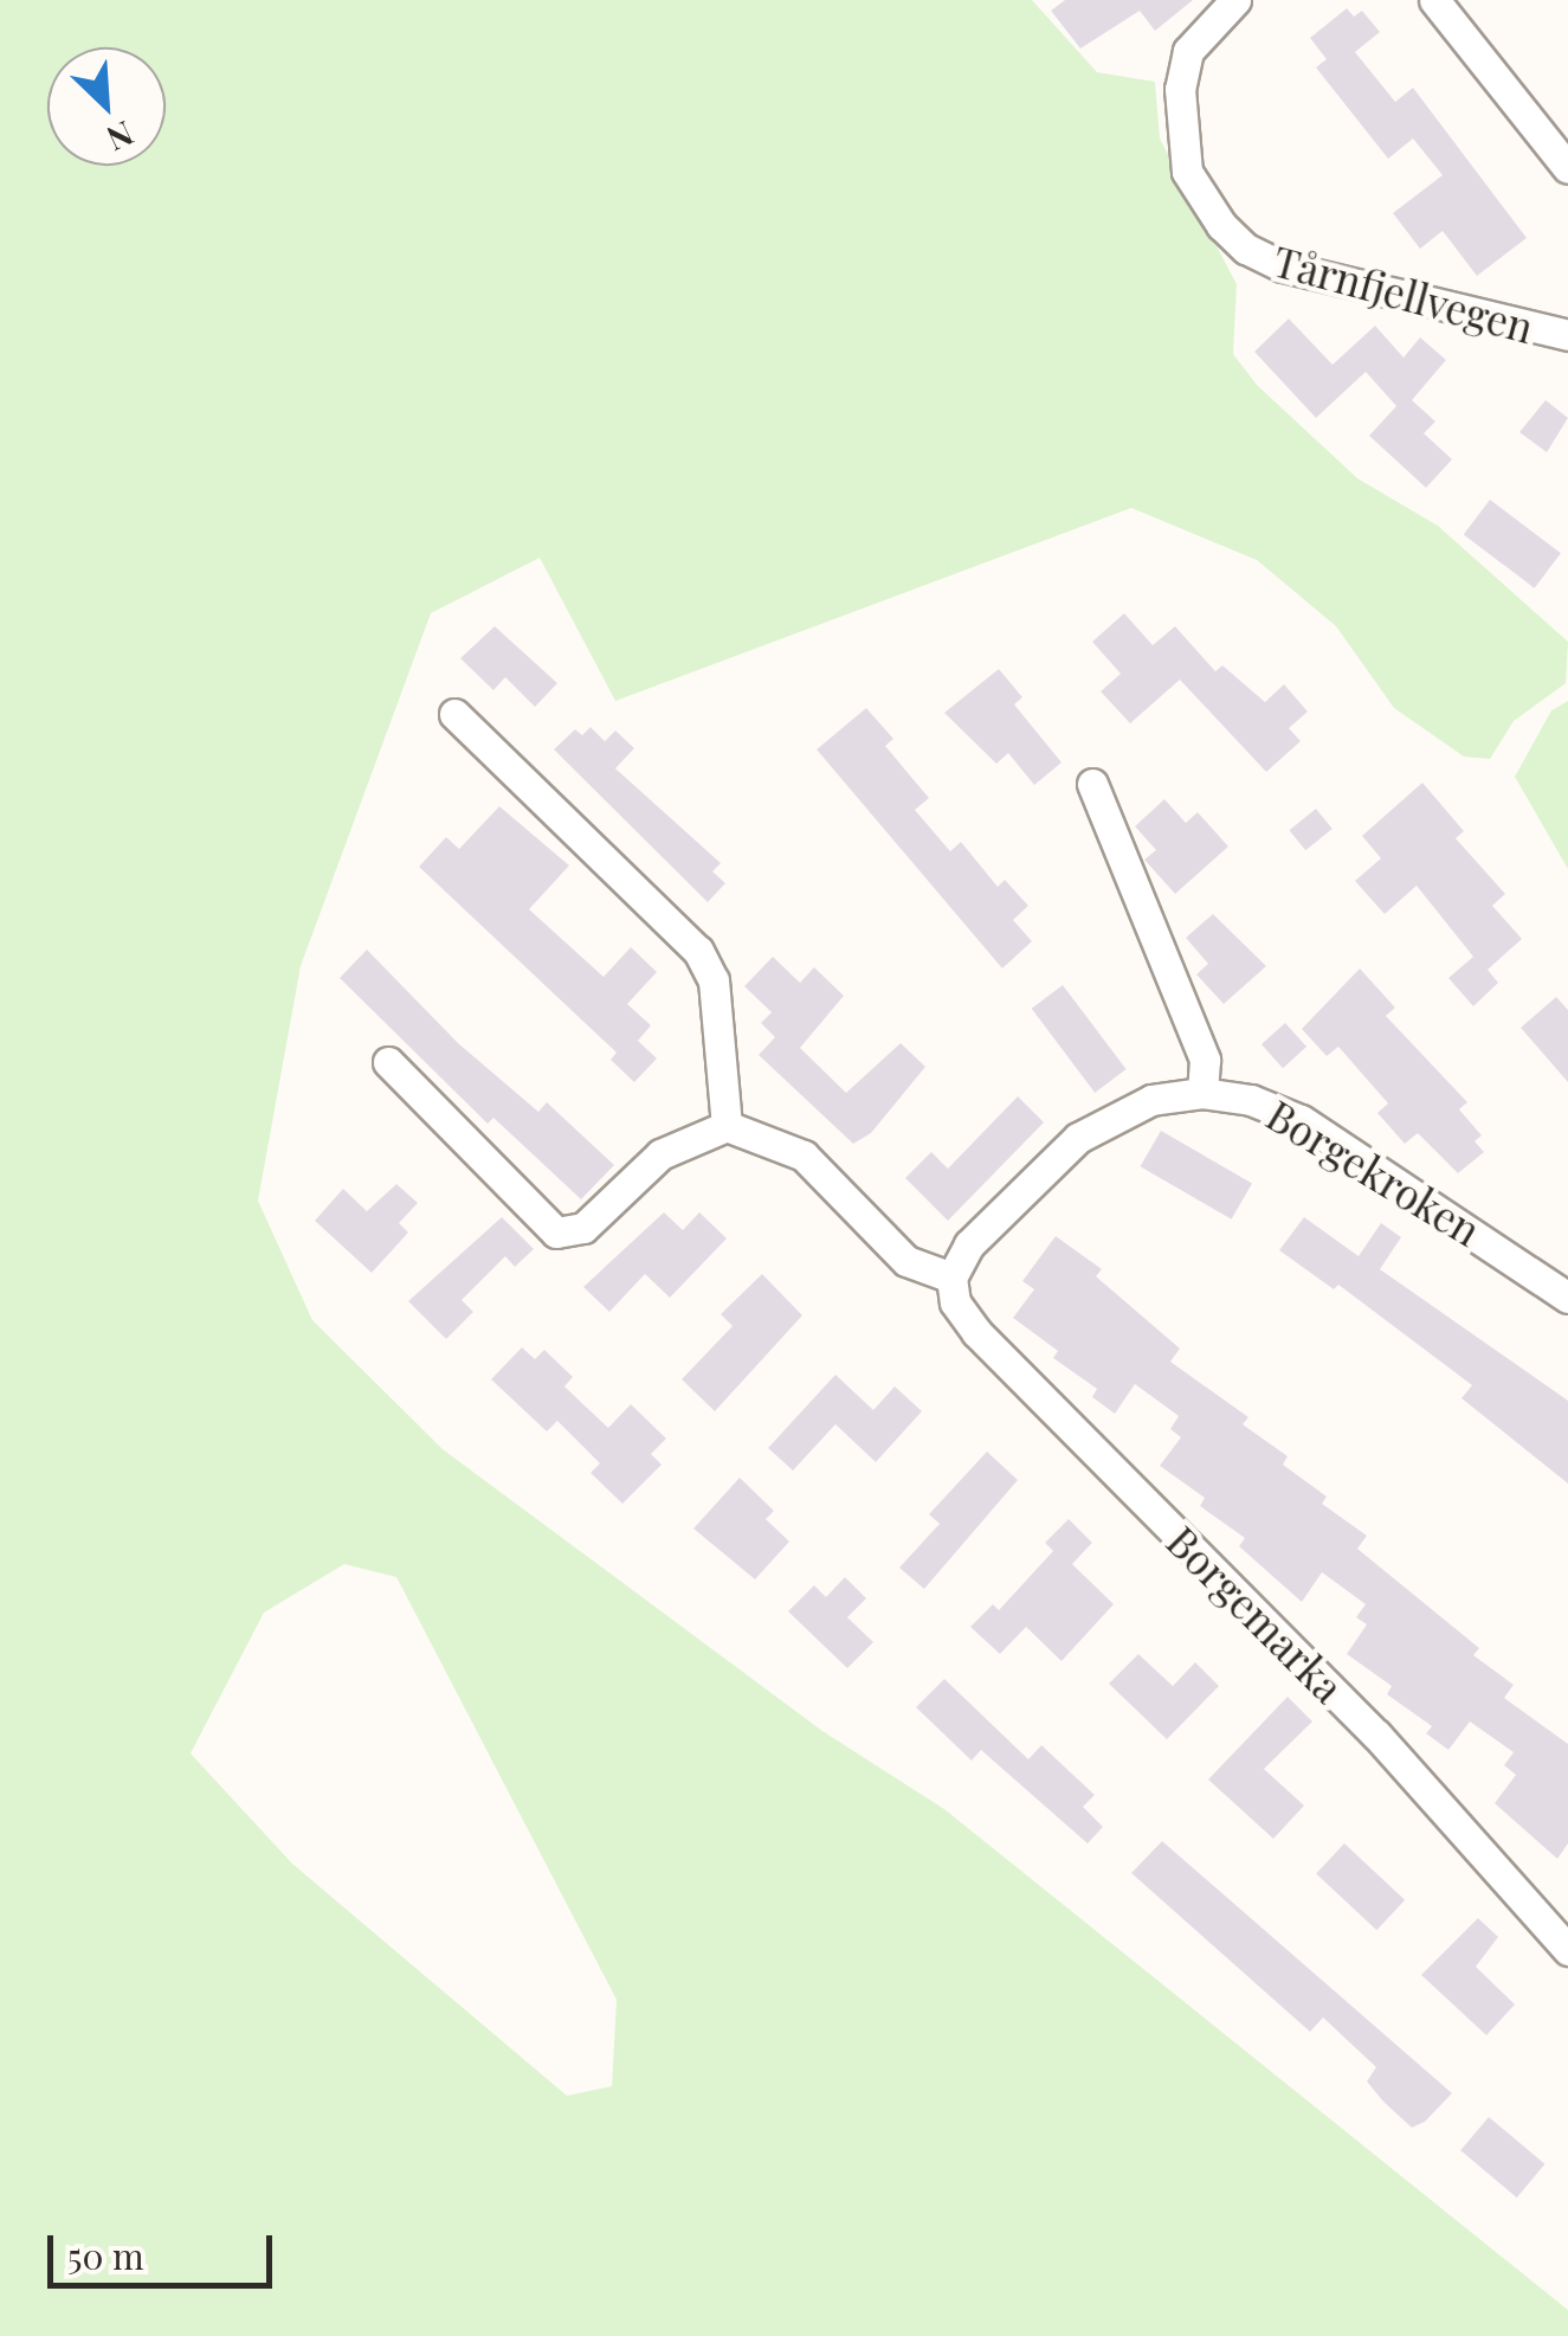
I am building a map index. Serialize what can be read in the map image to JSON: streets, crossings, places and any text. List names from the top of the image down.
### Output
{
  "streets": {
    "street": ["Tårnfjellvegen", "Borgekroken", "Borgemarka"]
  },
  "crossings": [
    ["Borgekroken", "Borgemarka"]
  ],
  "scale_bar": "50 m",
  "north": "bottom right"
}
